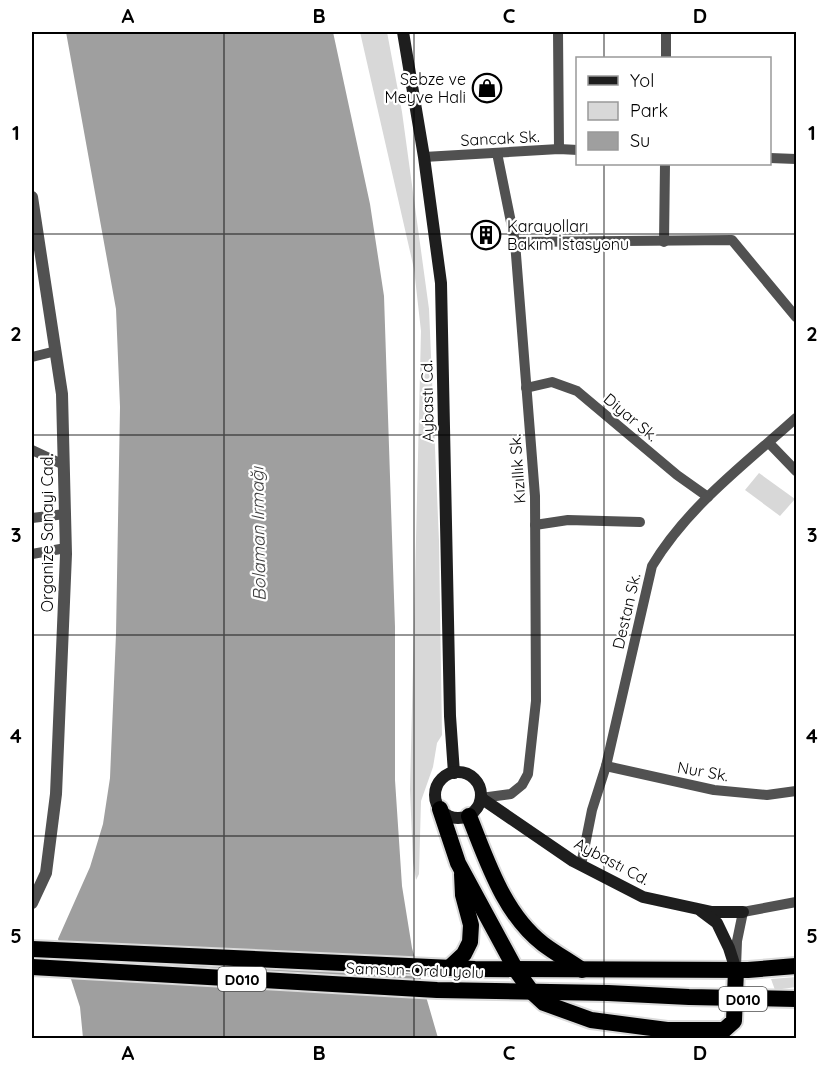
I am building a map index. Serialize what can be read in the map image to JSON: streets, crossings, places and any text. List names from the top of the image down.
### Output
{
  "streets": {
    "highway": ["Samsun-Ordu yolu", "D010"],
    "main road": ["Aybastı Cd."],
    "street": [
      "Sancak Sk.",
      "Diyar Sk.",
      "Kızıllık Sk.",
      "Organize Sanayi Cad.",
      "Destan Sk.",
      "Nur Sk."
    ]
  },
  "crossings": [
    ["Sancak Sk.", "Aybastı Cd."],
    ["Sancak Sk.", "Kızıllık Sk."],
    ["Aybastı Cd.", "Kızıllık Sk."],
    ["Aybastı Cd.", "Destan Sk."],
    ["Diyar Sk.", "Kızıllık Sk."],
    ["Diyar Sk.", "Destan Sk."],
    ["Destan Sk.", "Nur Sk."]
  ],
  "water": ["Bolaman Irmağı"],
  "places": {
    "shop": ["Sebze ve Meyve Hali"],
    "building": ["Karayolları Bakım İstasyonu"]
  },
  "legend": ["Yol", "Park", "Su"],
  "grid": {
    "columns": [
      "A",
      "B",
      "C",
      "D"
    ],
    "rows": [
      "1",
      "2",
      "3",
      "4",
      "5"
    ]
  }
}
